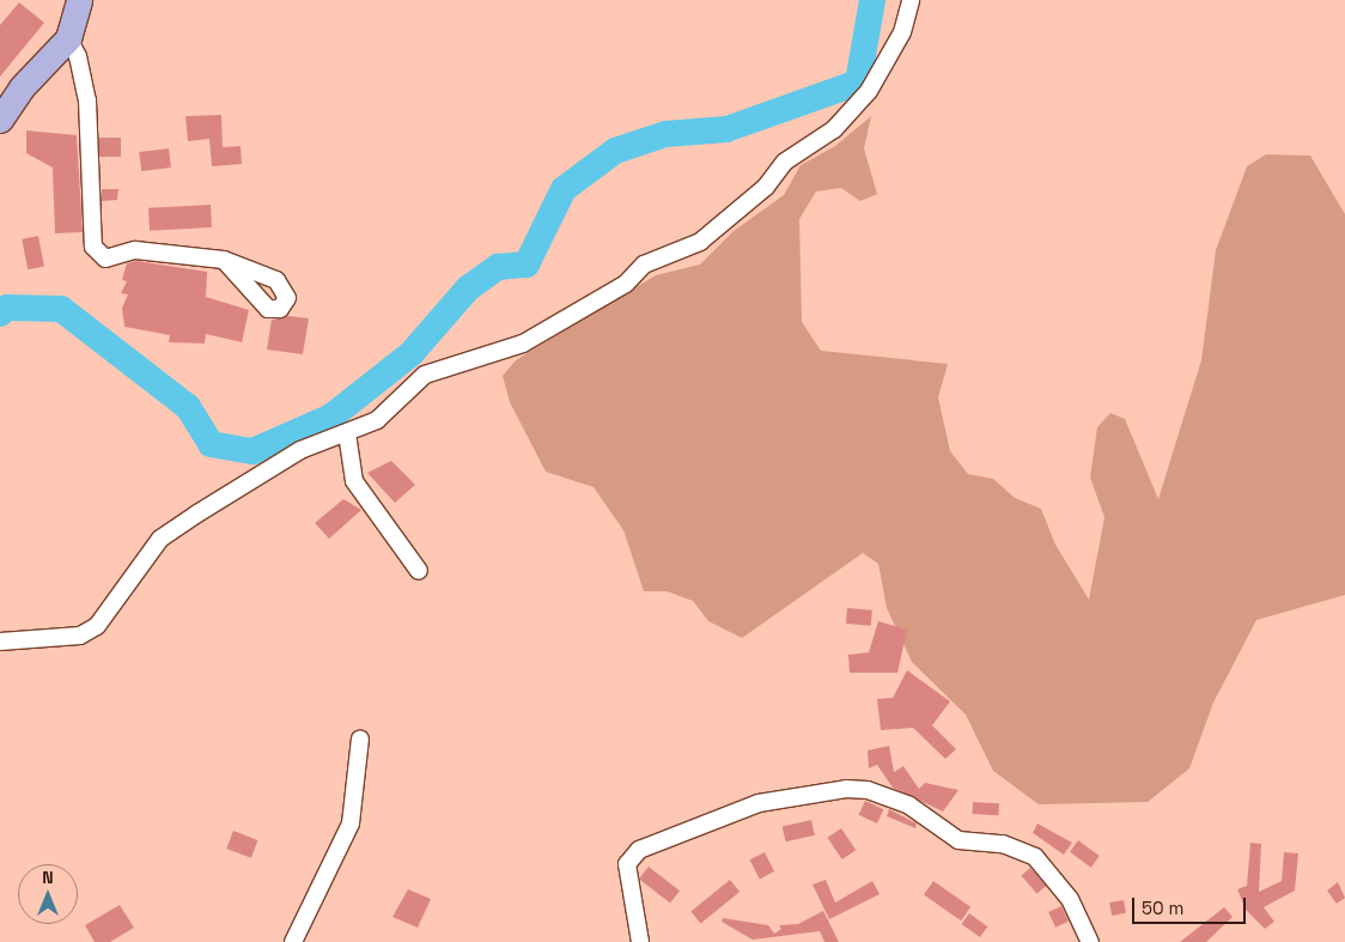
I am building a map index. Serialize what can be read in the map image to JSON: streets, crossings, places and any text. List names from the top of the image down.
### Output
{
  "scale_bar": "50 m",
  "north": "top"
}
